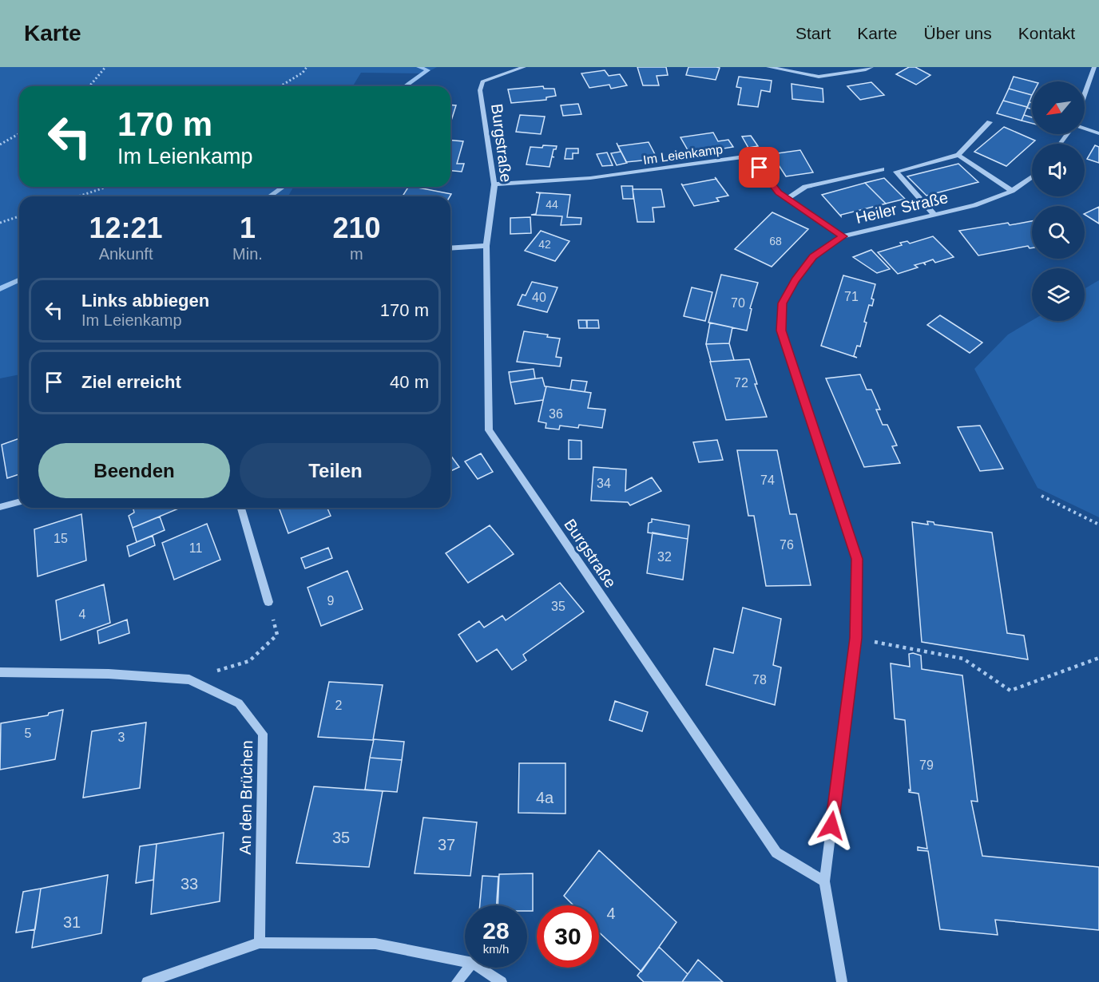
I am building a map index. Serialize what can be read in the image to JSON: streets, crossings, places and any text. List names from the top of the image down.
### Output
{
  "streets": {
    "street": [
      "Burgstraße",
      "Im Leienkamp",
      "Heiler Straße",
      "An den Brüchen"
    ]
  },
  "crossings": [
    ["Burgstraße", "Im Leienkamp"],
    ["Burgstraße", "Heiler Straße"],
    ["Im Leienkamp", "Heiler Straße"]
  ],
  "house_numbers": [
    "44",
    "68",
    "42",
    "71",
    "40",
    "70",
    "72",
    "36",
    "74",
    "34",
    "15",
    "76",
    "11",
    "32",
    "9",
    "35",
    "4",
    "78",
    "2",
    "5",
    "3",
    "79",
    "4a",
    "35",
    "37",
    "33",
    "4",
    "31"
  ],
  "north": "bottom left",
  "page": {
    "header": "Karte",
    "nav": [
      "Start",
      "Karte",
      "Über uns",
      "Kontakt"
    ],
    "turn": ["170 m", "Im Leienkamp"],
    "eta": [
      "12:21",
      "Ankunft",
      "1",
      "Min.",
      "210",
      "m"
    ],
    "list": [
      {
        "name": "Links abbiegen",
        "note": "Im Leienkamp",
        "value": "170 m"
      },
      {
        "name": "Ziel erreicht",
        "value": "40 m"
      }
    ],
    "buttons": ["Beenden", "Teilen"],
    "speed": "28 km/h",
    "limit": "30"
  }
}
